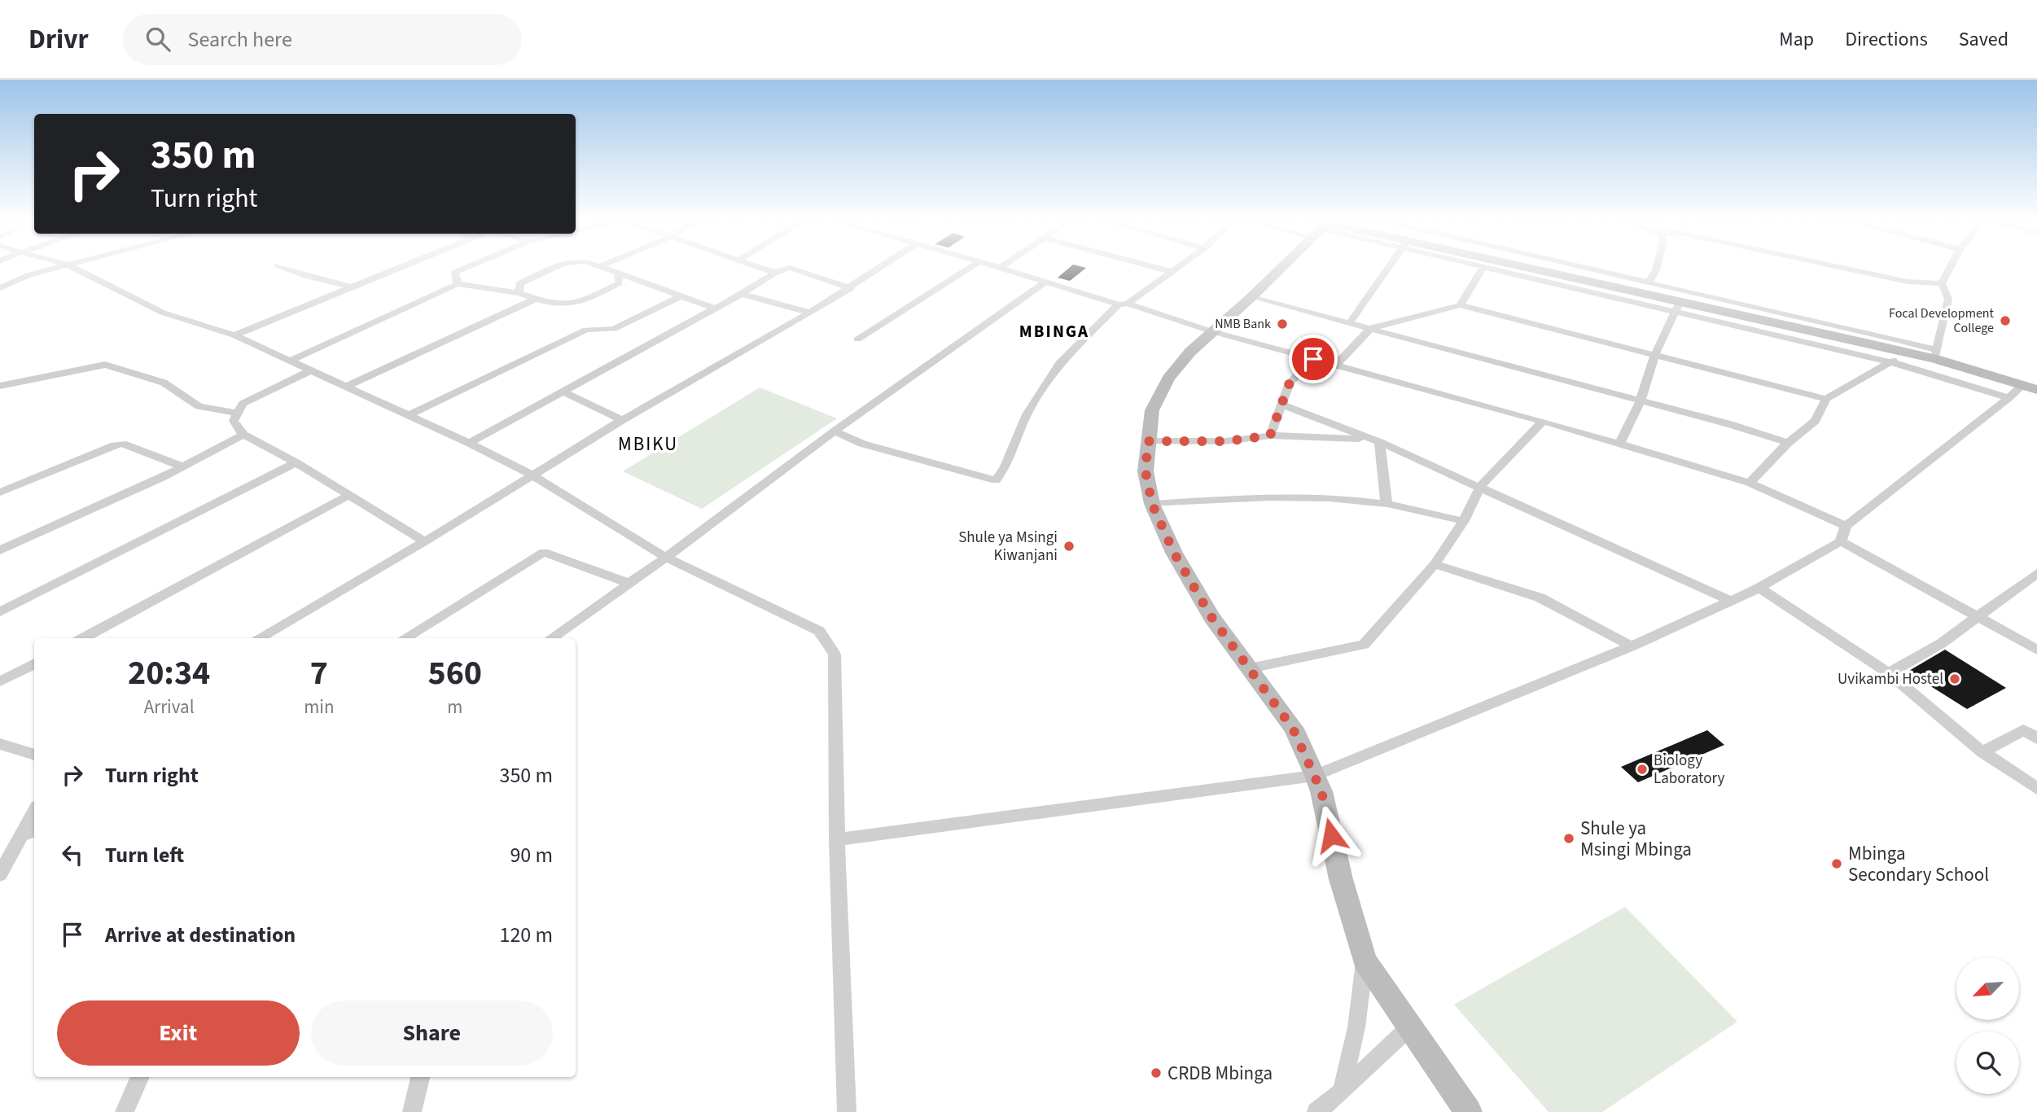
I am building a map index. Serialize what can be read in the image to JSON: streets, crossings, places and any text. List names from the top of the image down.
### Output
{
  "districts": ["MBINGA", "MBIKU"],
  "places": [
    "Focal Development College",
    "NMB Bank",
    "Shule ya Msingi Kiwanjani",
    "Uvikambi Hostel",
    "Biology Laboratory",
    "Shule ya Msingi Mbinga",
    "Mbinga Secondary School",
    "CRDB Mbinga"
  ],
  "north": "bottom left",
  "page": {
    "header": "Drivr",
    "search": "Search here",
    "nav": ["Map", "Directions", "Saved"],
    "turn": ["350 m", "Turn right"],
    "eta": [
      "20:34",
      "Arrival",
      "7",
      "min",
      "560",
      "m"
    ],
    "list": [
      {
        "name": "Turn right",
        "value": "350 m"
      },
      {
        "name": "Turn left",
        "value": "90 m"
      },
      {
        "name": "Arrive at destination",
        "value": "120 m"
      }
    ],
    "buttons": ["Exit", "Share"]
  }
}
